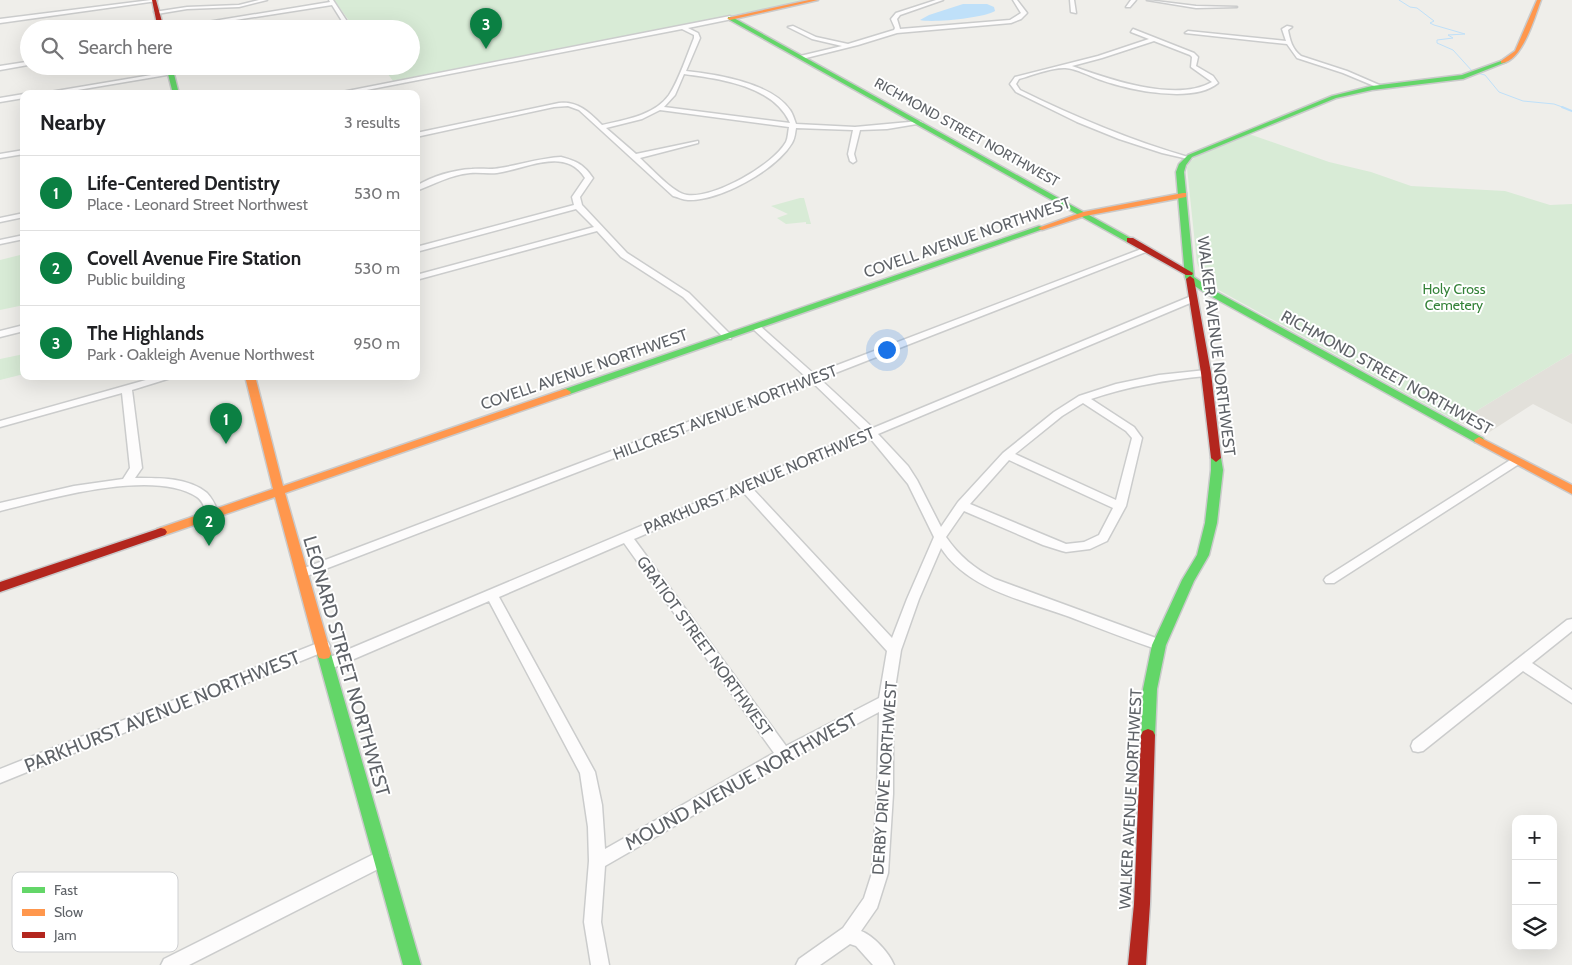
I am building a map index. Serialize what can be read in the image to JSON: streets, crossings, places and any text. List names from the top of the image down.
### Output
{
  "streets": {
    "main road": [
      "RICHMOND STREET NORTHWEST",
      "COVELL AVENUE NORTHWEST",
      "WALKER AVENUE NORTHWEST",
      "LEONARD STREET NORTHWEST"
    ],
    "street": [
      "HILLCREST AVENUE NORTHWEST",
      "PARKHURST AVENUE NORTHWEST",
      "GRATIOT STREET NORTHWEST",
      "DERBY DRIVE NORTHWEST",
      "MOUND AVENUE NORTHWEST"
    ]
  },
  "crossings": [
    ["RICHMOND STREET NORTHWEST", "COVELL AVENUE NORTHWEST"],
    ["RICHMOND STREET NORTHWEST", "WALKER AVENUE NORTHWEST"],
    ["RICHMOND STREET NORTHWEST", "HILLCREST AVENUE NORTHWEST"],
    ["COVELL AVENUE NORTHWEST", "WALKER AVENUE NORTHWEST"],
    ["COVELL AVENUE NORTHWEST", "LEONARD STREET NORTHWEST"],
    ["WALKER AVENUE NORTHWEST", "PARKHURST AVENUE NORTHWEST"],
    ["WALKER AVENUE NORTHWEST", "DERBY DRIVE NORTHWEST"],
    ["HILLCREST AVENUE NORTHWEST", "LEONARD STREET NORTHWEST"],
    ["PARKHURST AVENUE NORTHWEST", "GRATIOT STREET NORTHWEST"],
    ["PARKHURST AVENUE NORTHWEST", "LEONARD STREET NORTHWEST"],
    ["GRATIOT STREET NORTHWEST", "MOUND AVENUE NORTHWEST"],
    ["DERBY DRIVE NORTHWEST", "MOUND AVENUE NORTHWEST"]
  ],
  "parks": ["Holy Cross Cemetery"],
  "legend": ["Fast", "Slow", "Jam"],
  "page": {
    "pins": ["3", "1", "2"],
    "search": "Search here",
    "heading": ["Nearby", "3 results"],
    "list": [
      {
        "mark": "1",
        "name": "Life-Centered Dentistry",
        "note": "Place · Leonard Street Northwest",
        "value": "530 m"
      },
      {
        "mark": "2",
        "name": "Covell Avenue Fire Station",
        "note": "Public building",
        "value": "530 m"
      },
      {
        "mark": "3",
        "name": "The Highlands",
        "note": "Park · Oakleigh Avenue Northwest",
        "value": "950 m"
      }
    ],
    "map_buttons": ["+", "−"]
  }
}
